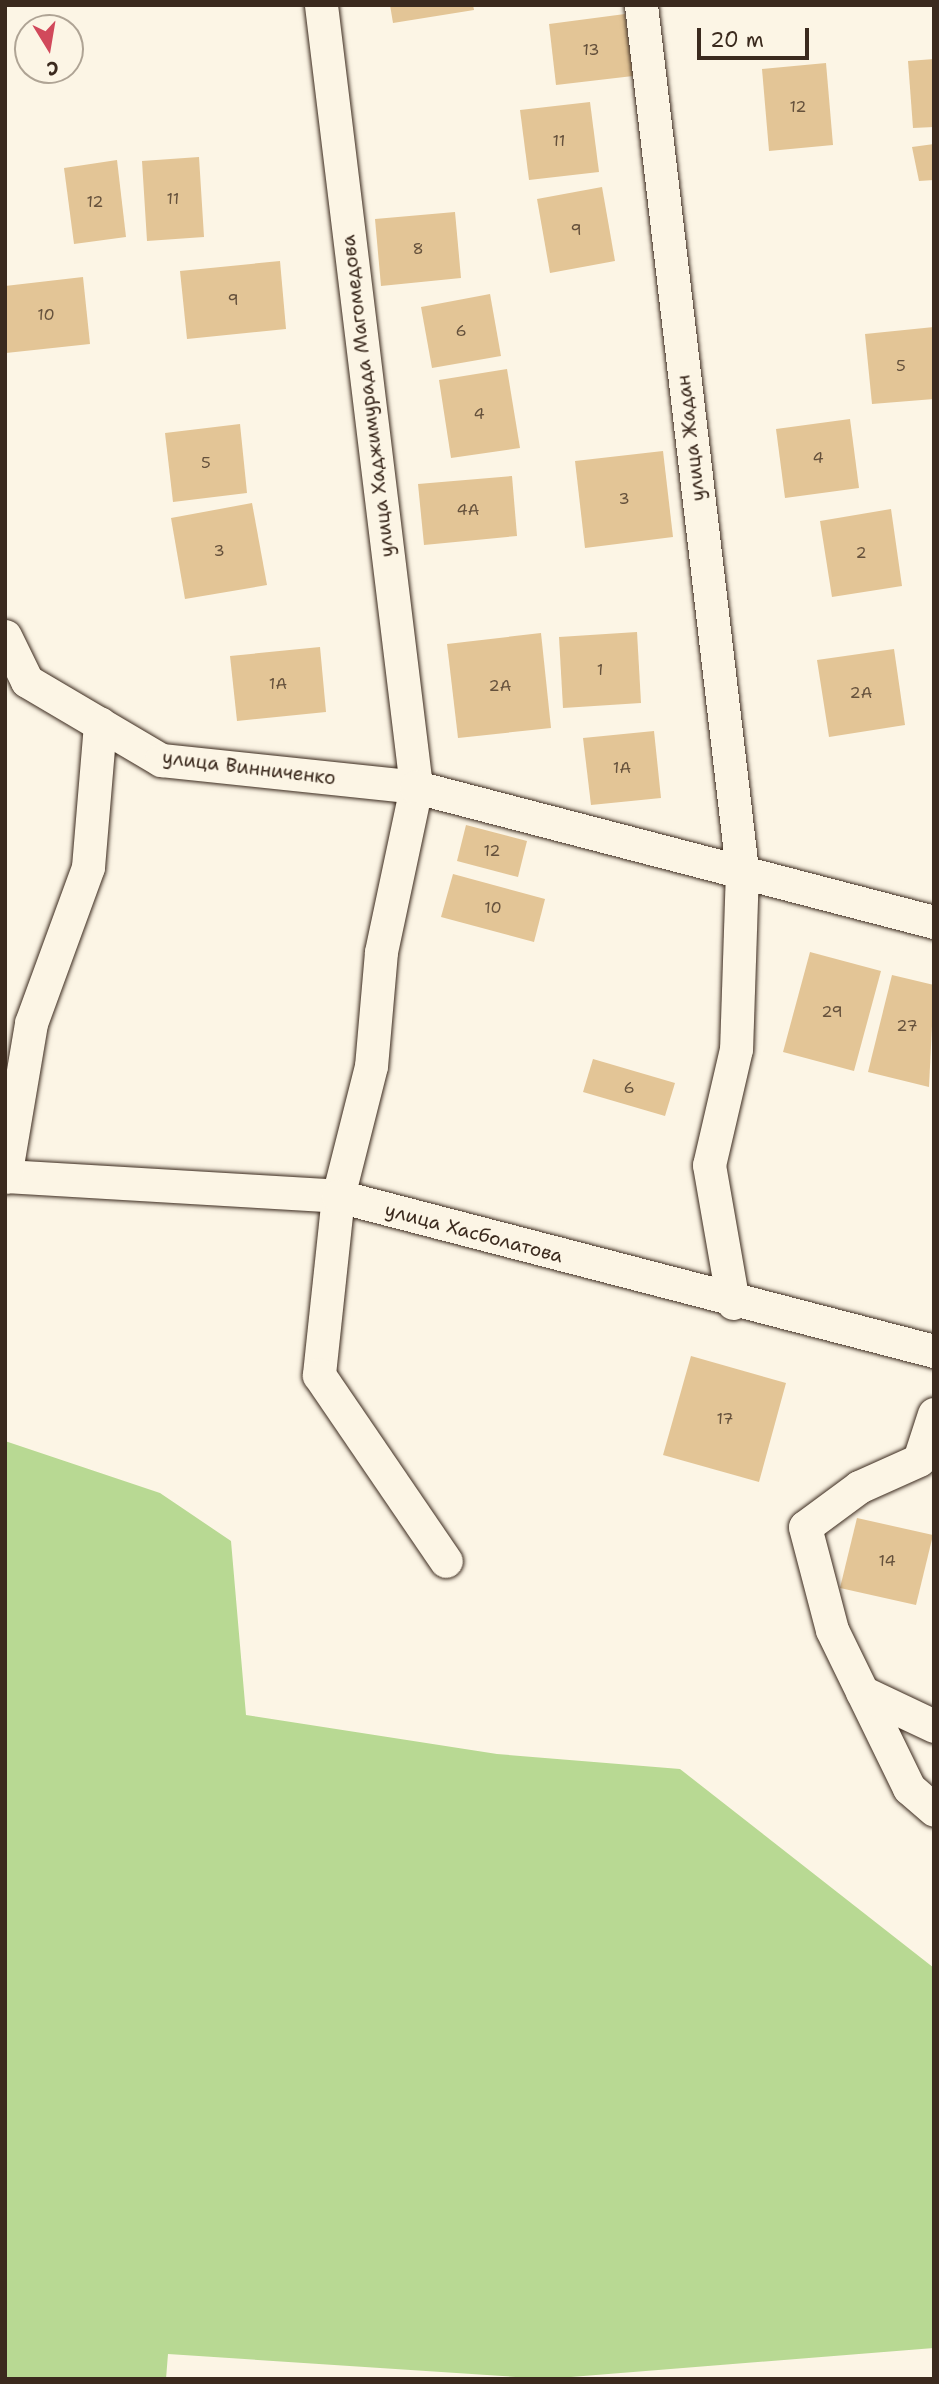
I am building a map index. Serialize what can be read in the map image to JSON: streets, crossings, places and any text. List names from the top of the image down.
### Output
{
  "streets": {
    "street": [
      "улица Хаджимурада Магомедова",
      "улица Жадан",
      "улица Винниченко",
      "улица Хасболатова"
    ]
  },
  "crossings": [
    ["улица Хаджимурада Магомедова", "улица Винниченко"],
    ["улица Хаджимурада Магомедова", "улица Хасболатова"],
    ["улица Жадан", "улица Винниченко"],
    ["улица Жадан", "улица Хасболатова"]
  ],
  "house_numbers": [
    "13",
    "12",
    "11",
    "11",
    "12",
    "9",
    "8",
    "9",
    "10",
    "6",
    "5",
    "4",
    "4",
    "5",
    "3",
    "4А",
    "3",
    "2",
    "1",
    "1А",
    "2А",
    "2А",
    "1А",
    "12",
    "10",
    "29",
    "27",
    "6",
    "17",
    "14"
  ],
  "scale_bar": "20 m",
  "north": "bottom"
}
